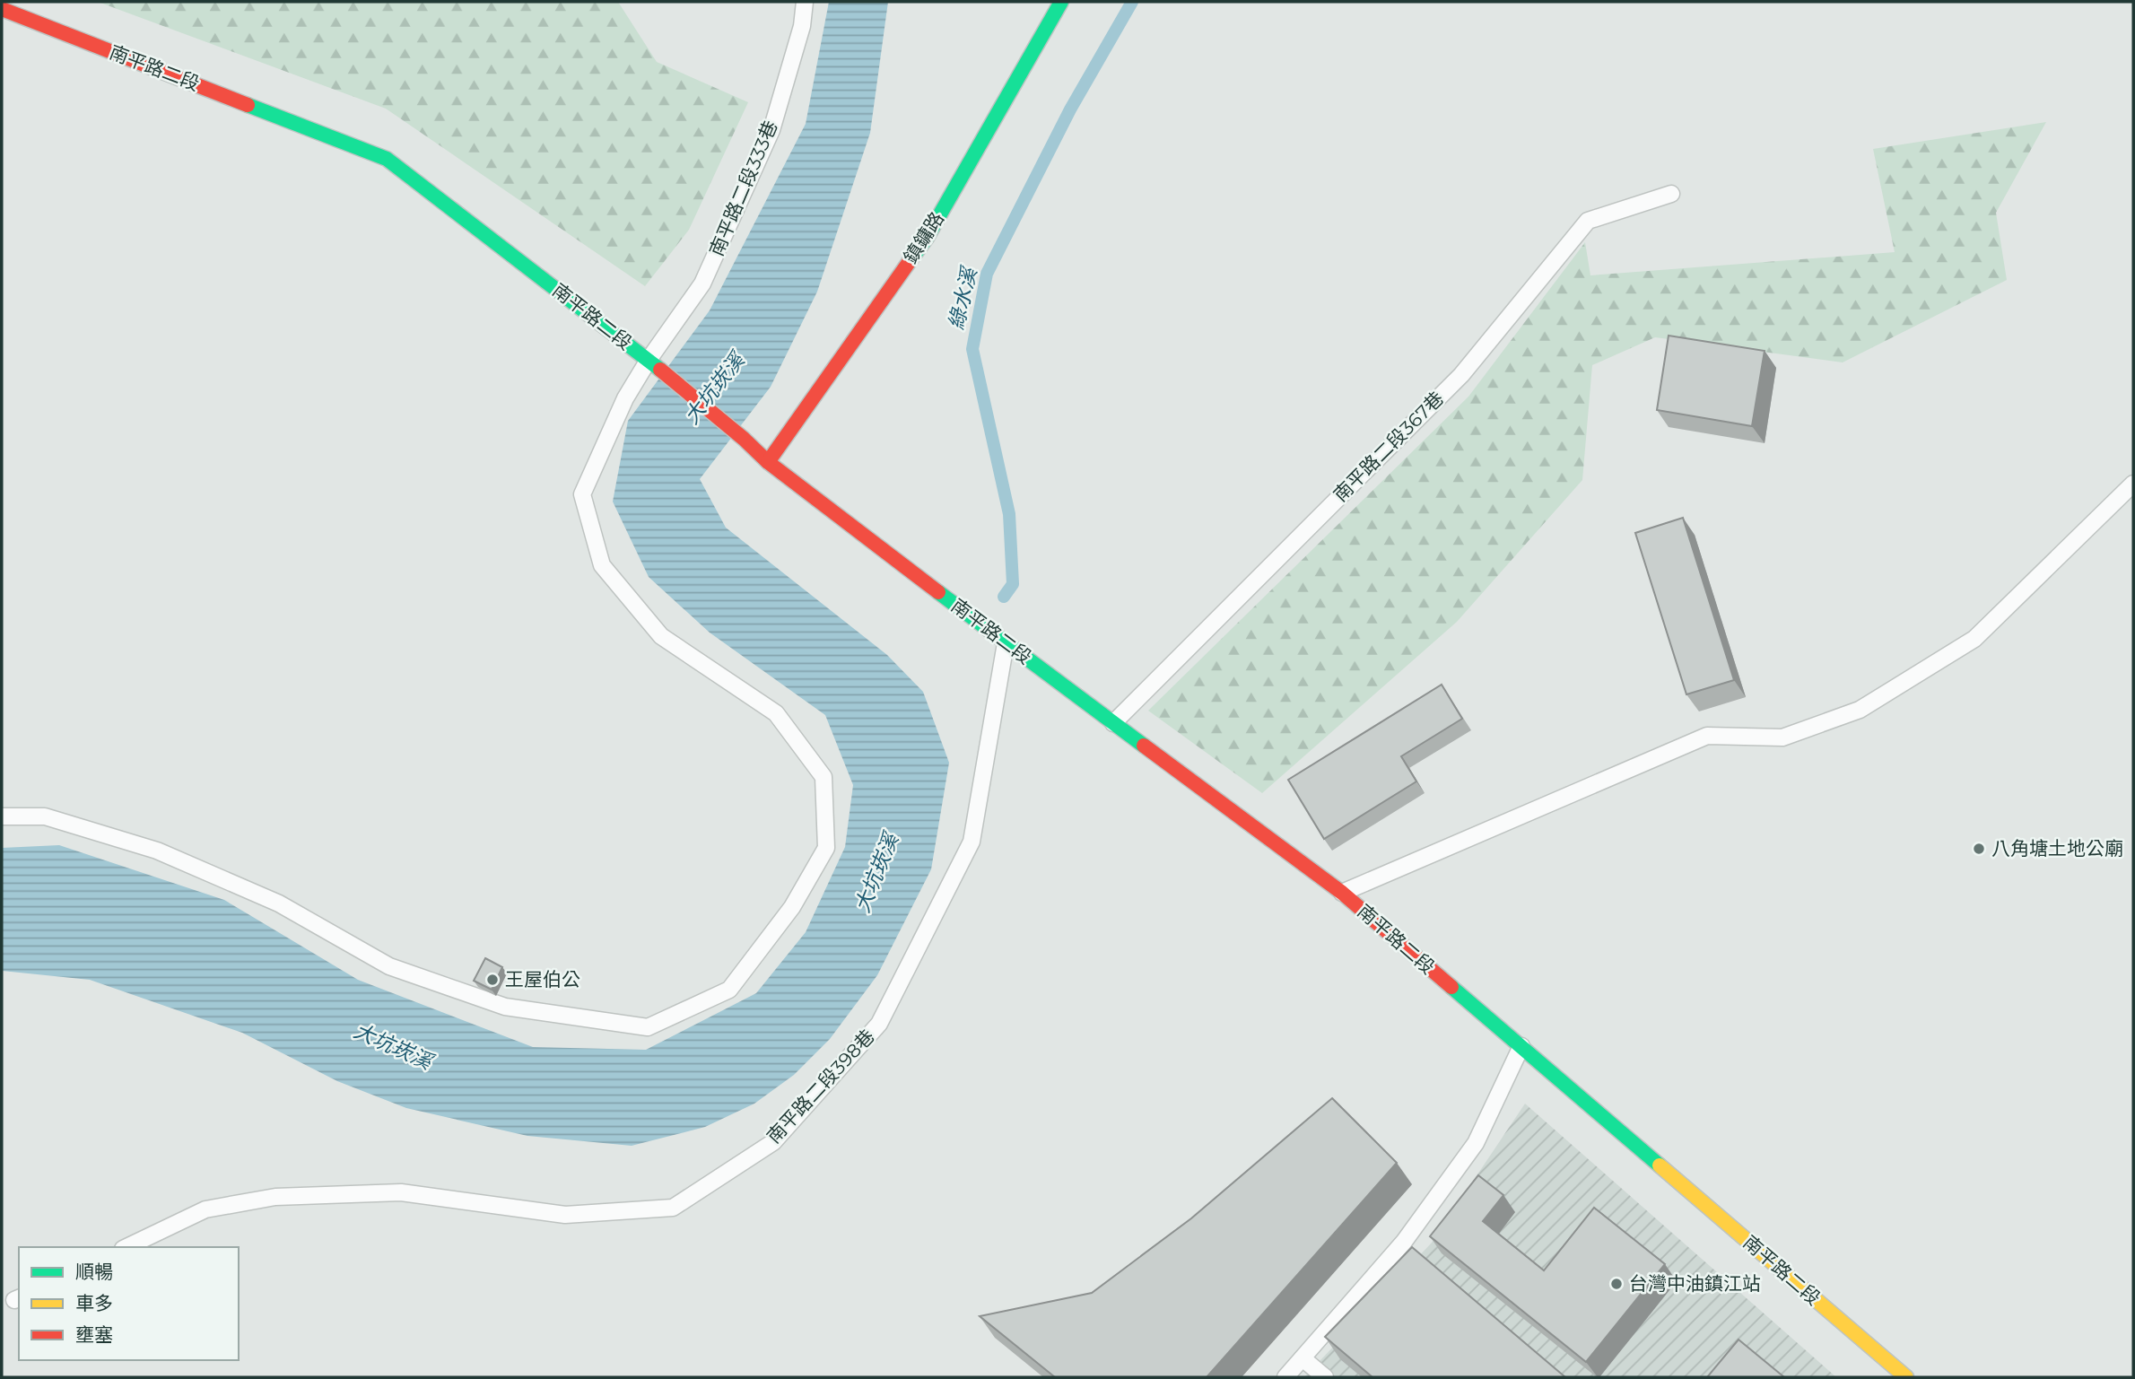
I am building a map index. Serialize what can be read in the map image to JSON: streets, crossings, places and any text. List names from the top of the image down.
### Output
{
  "streets": {
    "street": ["南平路二段", "鎮鏞路"],
    "lane": ["南平路二段333巷", "南平路二段367巷", "南平路二段398巷"]
  },
  "crossings": [
    ["南平路二段", "南平路二段333巷"],
    ["南平路二段", "鎮鏞路"],
    ["南平路二段", "南平路二段367巷"],
    ["南平路二段", "南平路二段398巷"]
  ],
  "water": ["綠水溪", "大坑崁溪"],
  "places": ["八角塘土地公廟", "王屋伯公", "台灣中油鎮江站"],
  "legend": ["順暢", "車多", "壅塞"]
}
